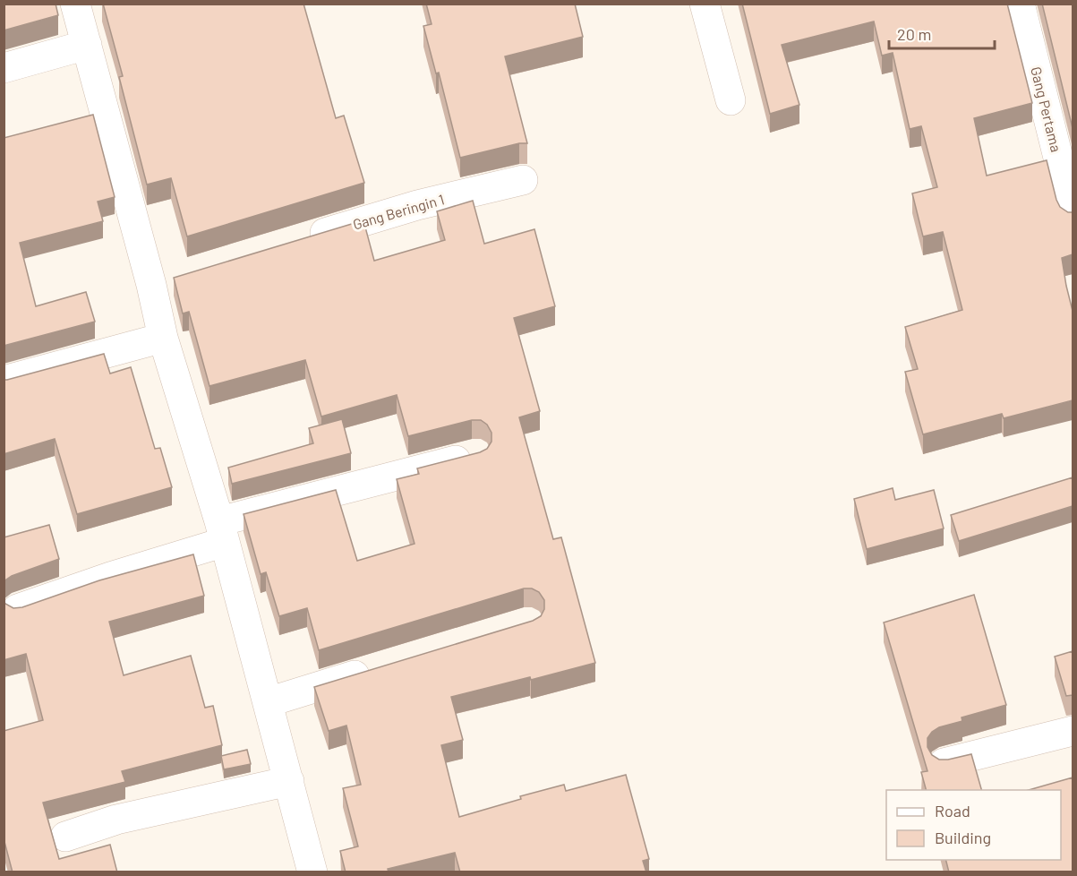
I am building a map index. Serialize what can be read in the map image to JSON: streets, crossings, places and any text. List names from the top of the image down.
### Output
{
  "streets": {
    "street": ["Gang Pertama", "Gang Beringin 1"]
  },
  "legend": ["Road", "Building"],
  "scale_bar": "20 m"
}
